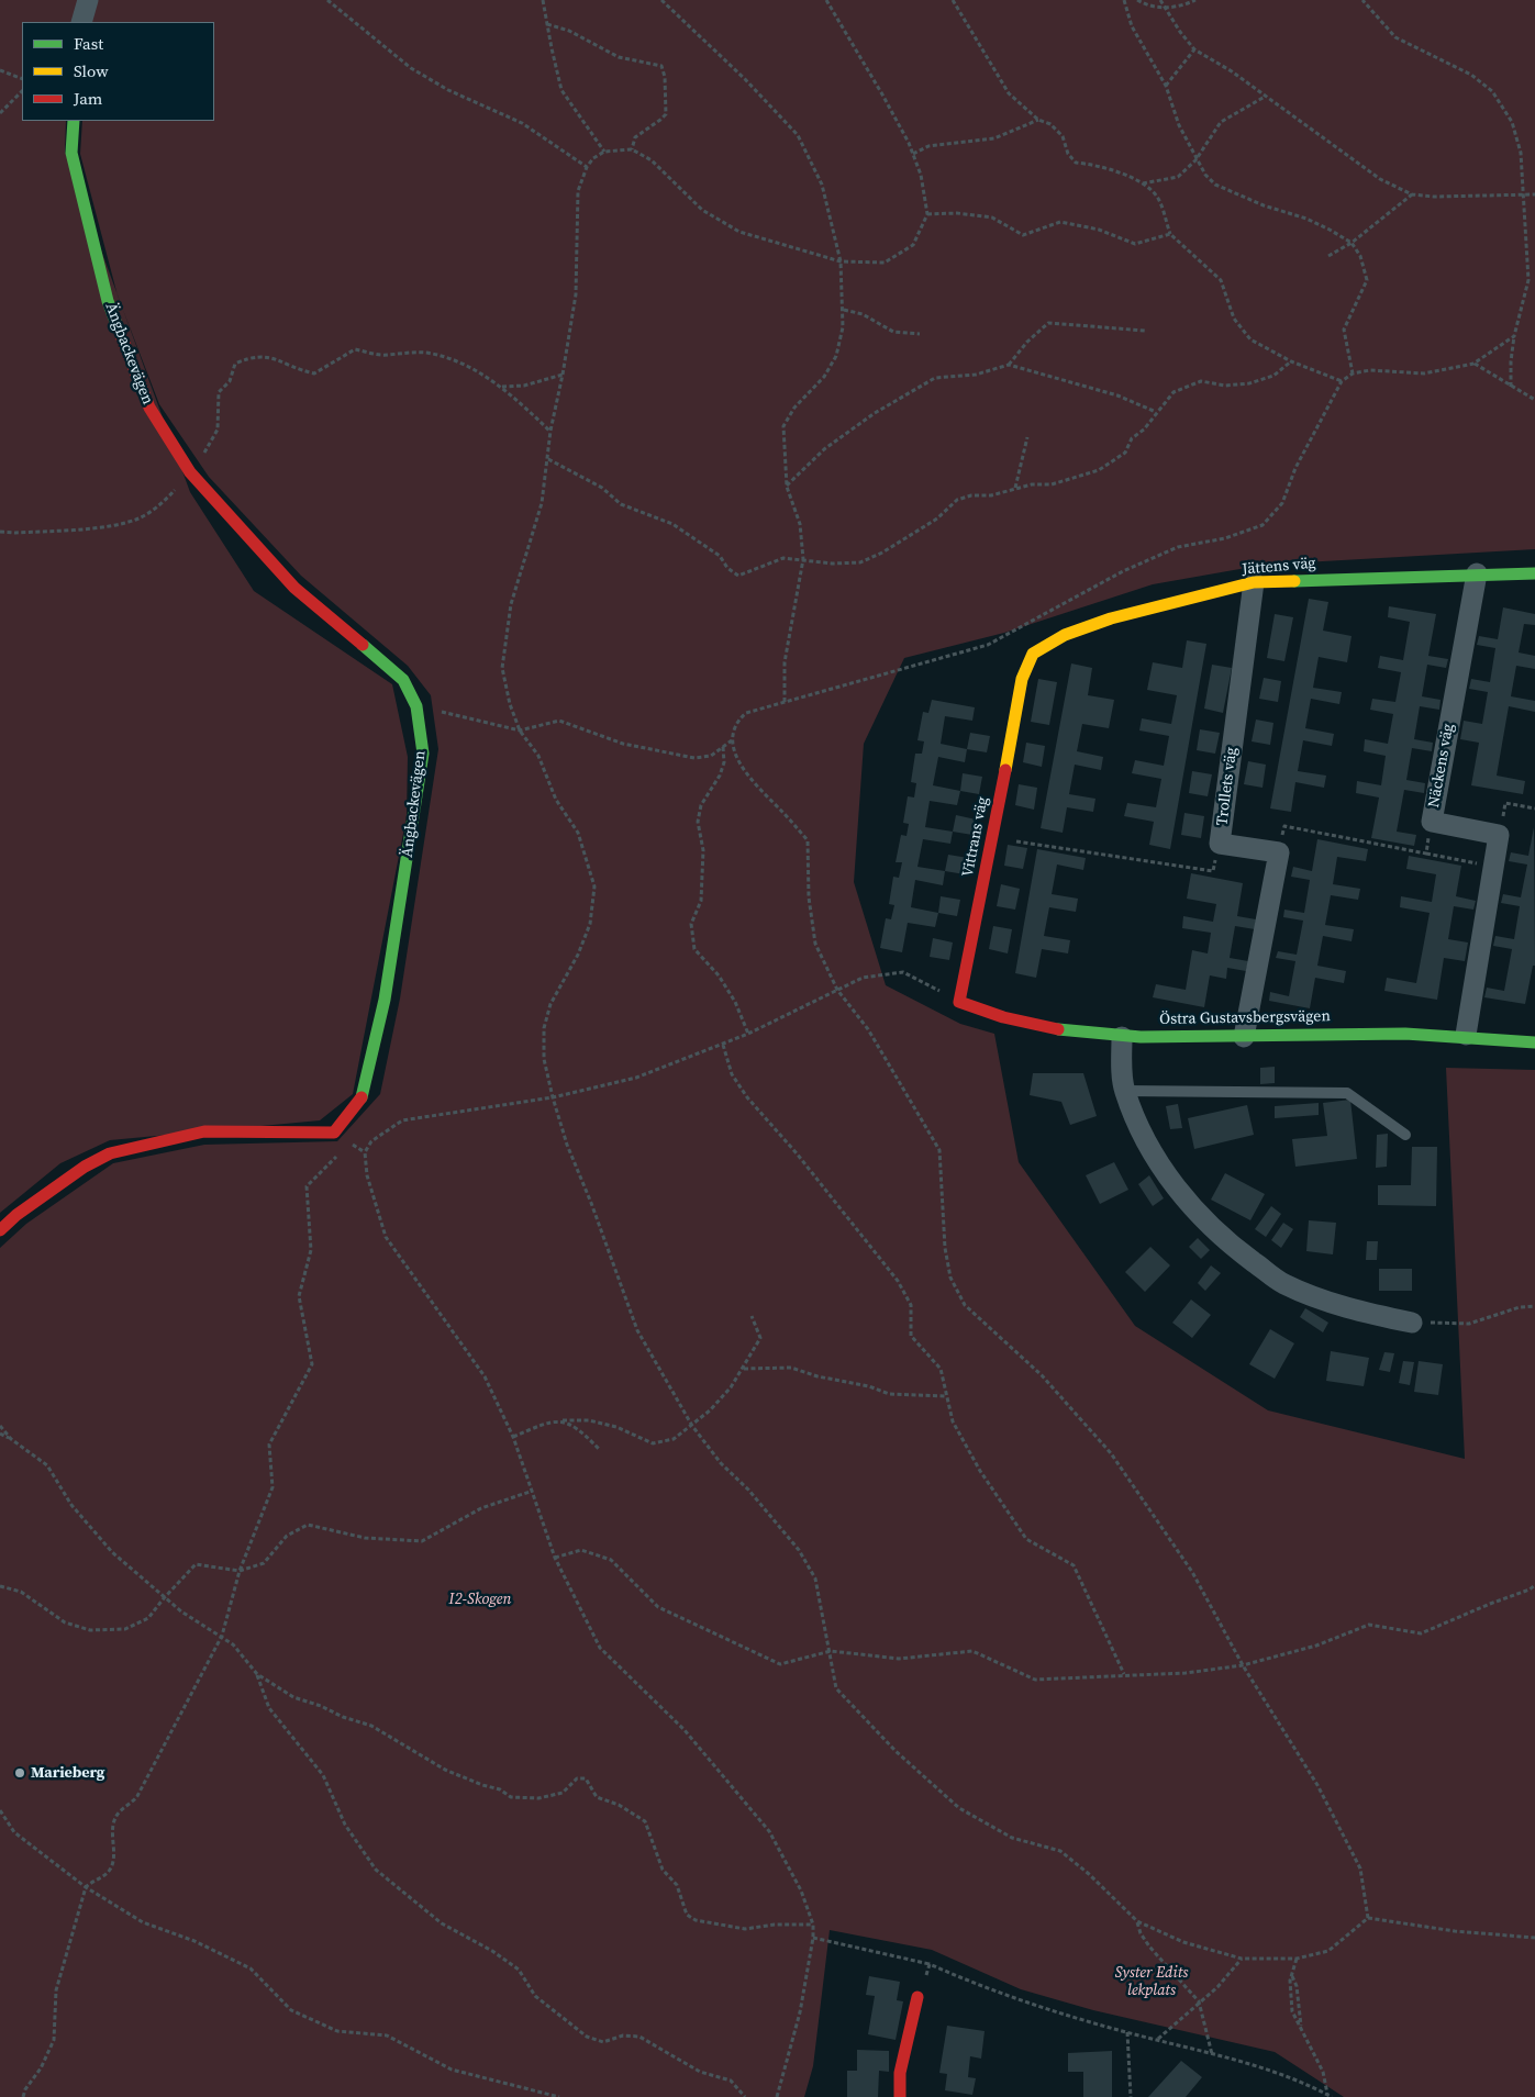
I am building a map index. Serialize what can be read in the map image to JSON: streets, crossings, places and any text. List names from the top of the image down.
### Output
{
  "streets": {
    "street": [
      "Ängbackevägen",
      "Jättens väg",
      "Näckens väg",
      "Trollets väg",
      "Vittrans väg",
      "Östra Gustavsbergsvägen"
    ]
  },
  "crossings": [
    ["Jättens väg", "Näckens väg"],
    ["Jättens väg", "Trollets väg"],
    ["Jättens väg", "Vittrans väg"],
    ["Vittrans väg", "Östra Gustavsbergsvägen"]
  ],
  "parks": ["I2-Skogen", "Syster Edits lekplats"],
  "places": ["Marieberg"],
  "legend": ["Fast", "Slow", "Jam"]
}
